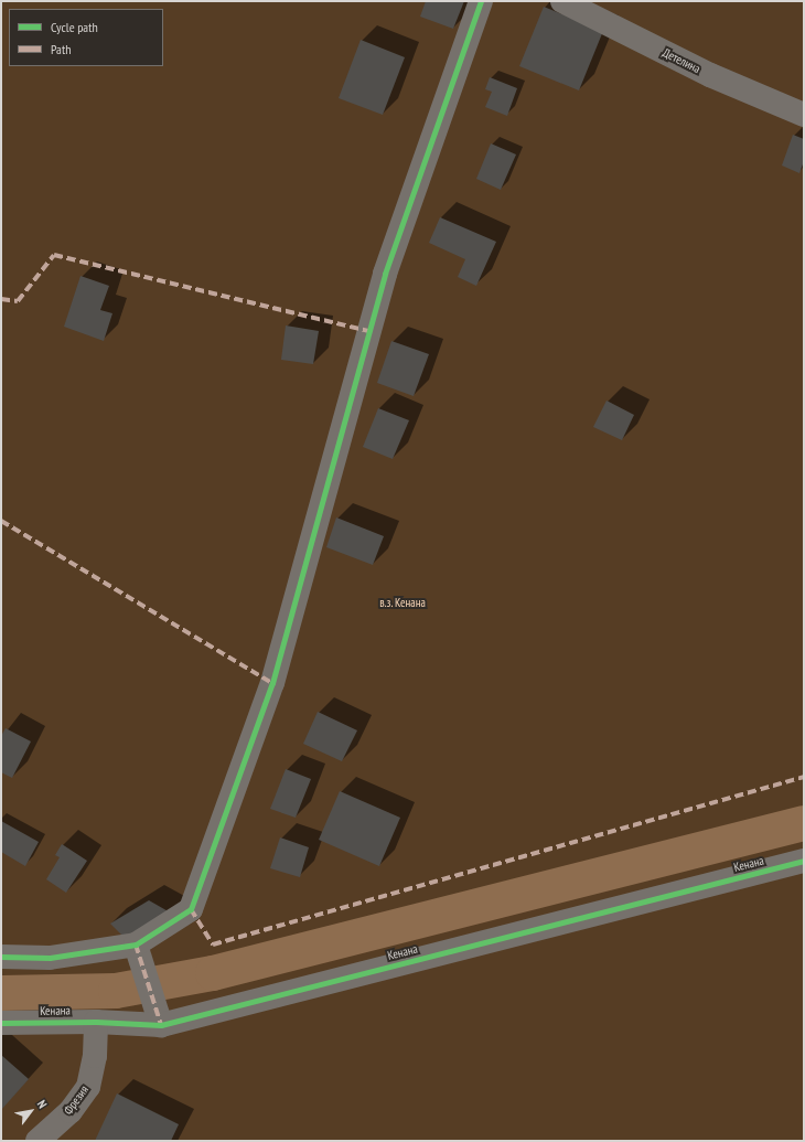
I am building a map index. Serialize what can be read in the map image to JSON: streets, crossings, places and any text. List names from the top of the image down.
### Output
{
  "streets": {
    "street": ["Детелина", "Кенана", "Фрезия"]
  },
  "crossings": [
    ["Кенана", "Фрезия"]
  ],
  "parks": ["в.з. Кенана"],
  "legend": ["Cycle path", "Path"],
  "north": "top right"
}
